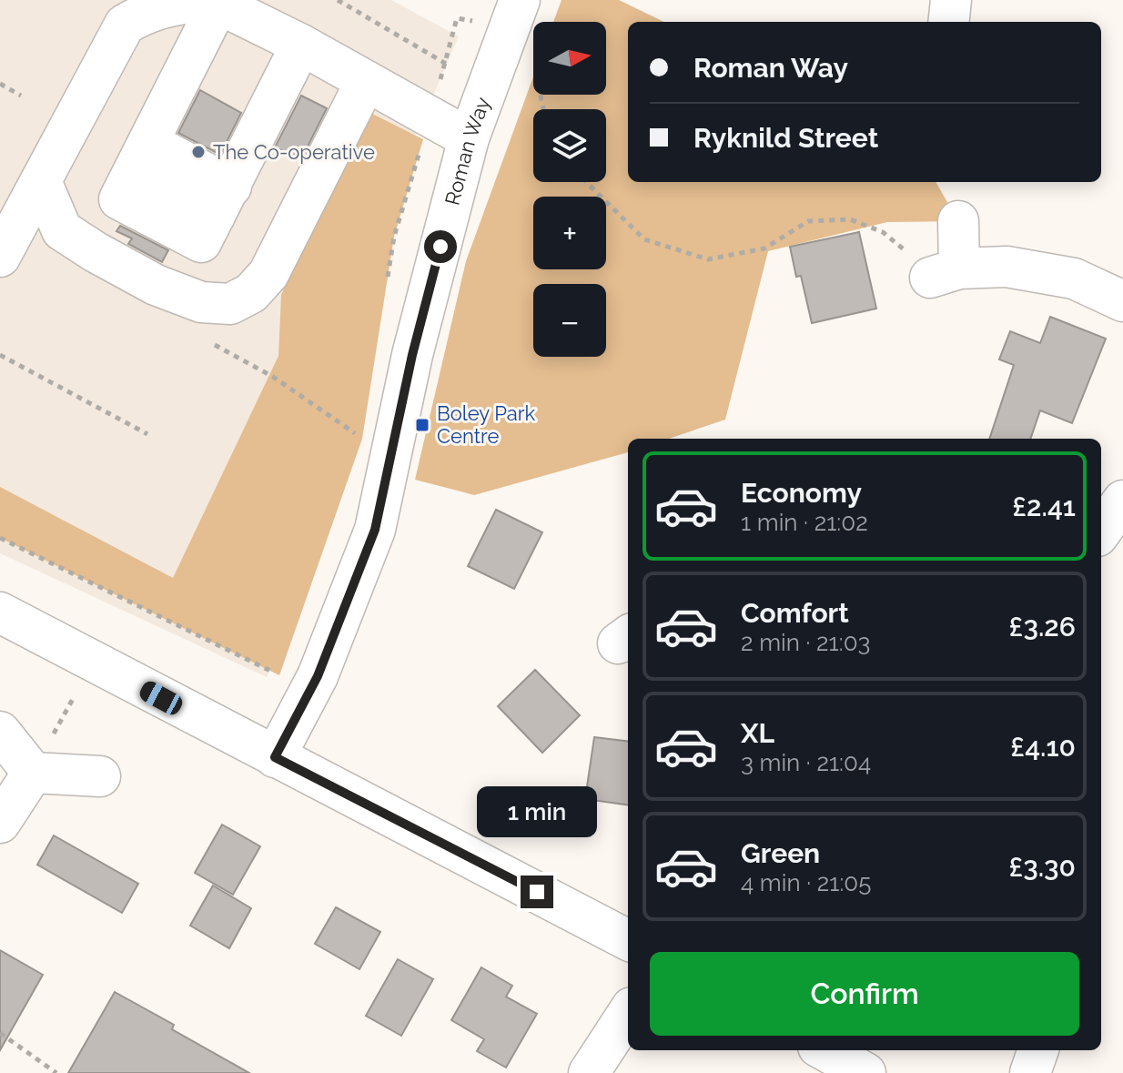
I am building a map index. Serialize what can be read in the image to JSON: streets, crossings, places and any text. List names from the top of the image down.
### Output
{
  "streets": {
    "street": ["Roman Way"]
  },
  "places": {
    "other": ["The Co-operative"],
    "transit": ["Boley Park Centre"]
  },
  "north": "right",
  "page": {
    "map_buttons": ["+", "−"],
    "banner": ["Roman Way", "Ryknild Street"],
    "list": [
      {
        "name": "Economy",
        "note": "1 min · 21:02",
        "value": "£2.41"
      },
      {
        "name": "Comfort",
        "note": "2 min · 21:03",
        "value": "£3.26"
      },
      {
        "name": "XL",
        "note": "3 min · 21:04",
        "value": "£4.10"
      },
      {
        "name": "Green",
        "note": "4 min · 21:05",
        "value": "£3.30"
      }
    ],
    "bubble": "1 min",
    "buttons": "Confirm"
  }
}
